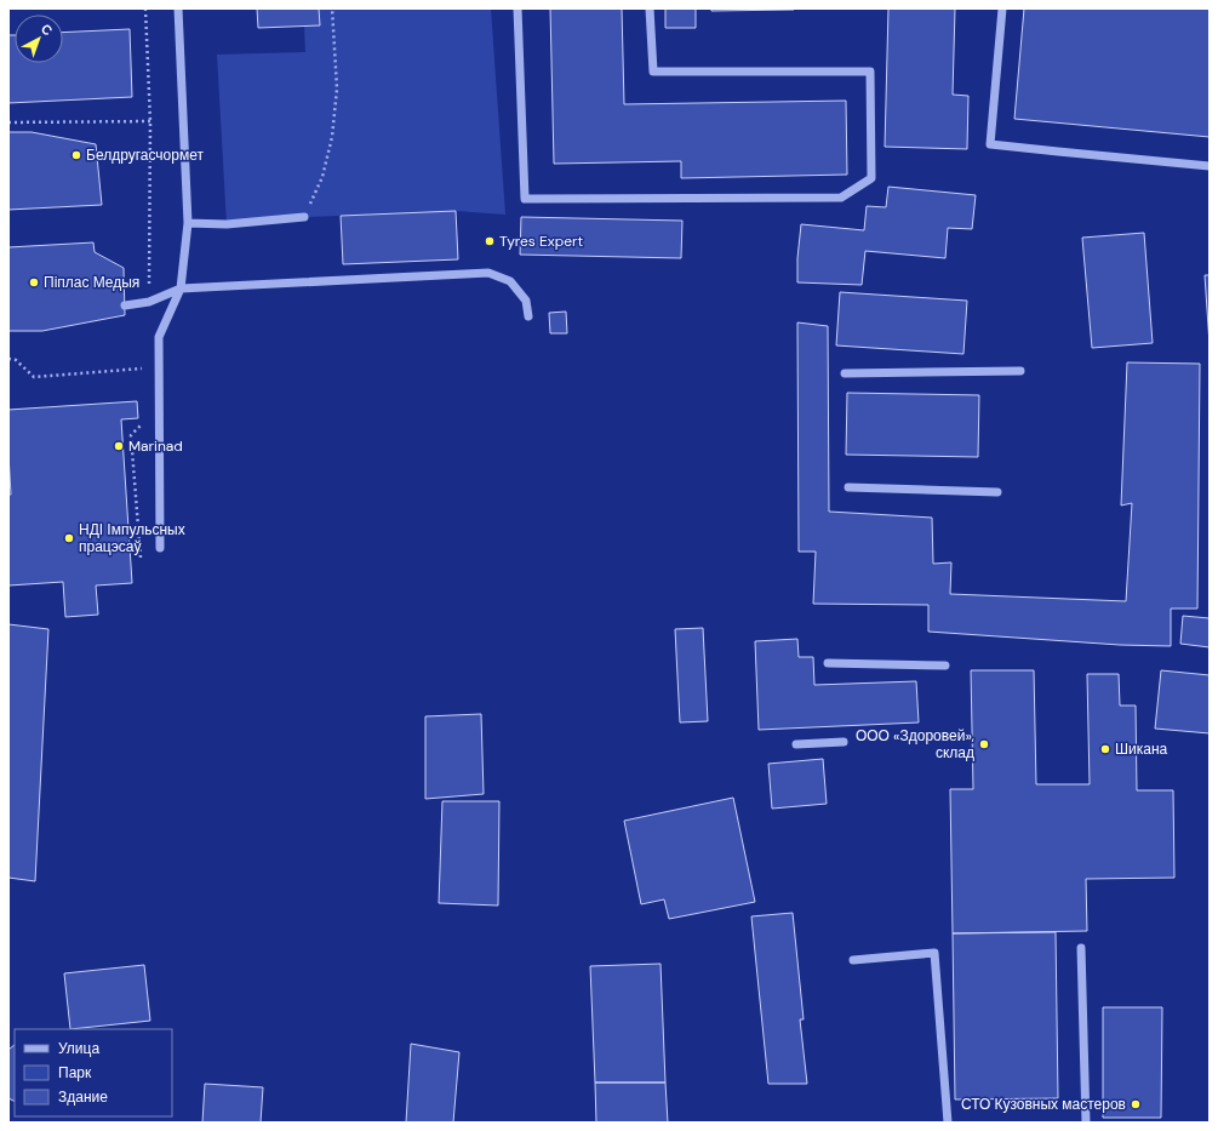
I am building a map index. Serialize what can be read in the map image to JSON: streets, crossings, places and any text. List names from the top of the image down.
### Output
{
  "places": [
    "Белдругасчормет",
    "Tyres Expert",
    "Піплас Медыя",
    "Marinad",
    "НДІ Імпульсных працэсаў",
    "ООО «Здоровей», склад",
    "Шикана",
    "СТО Кузовных мастеров"
  ],
  "legend": ["Улица", "Парк", "Здание"],
  "north": "top right"
}
